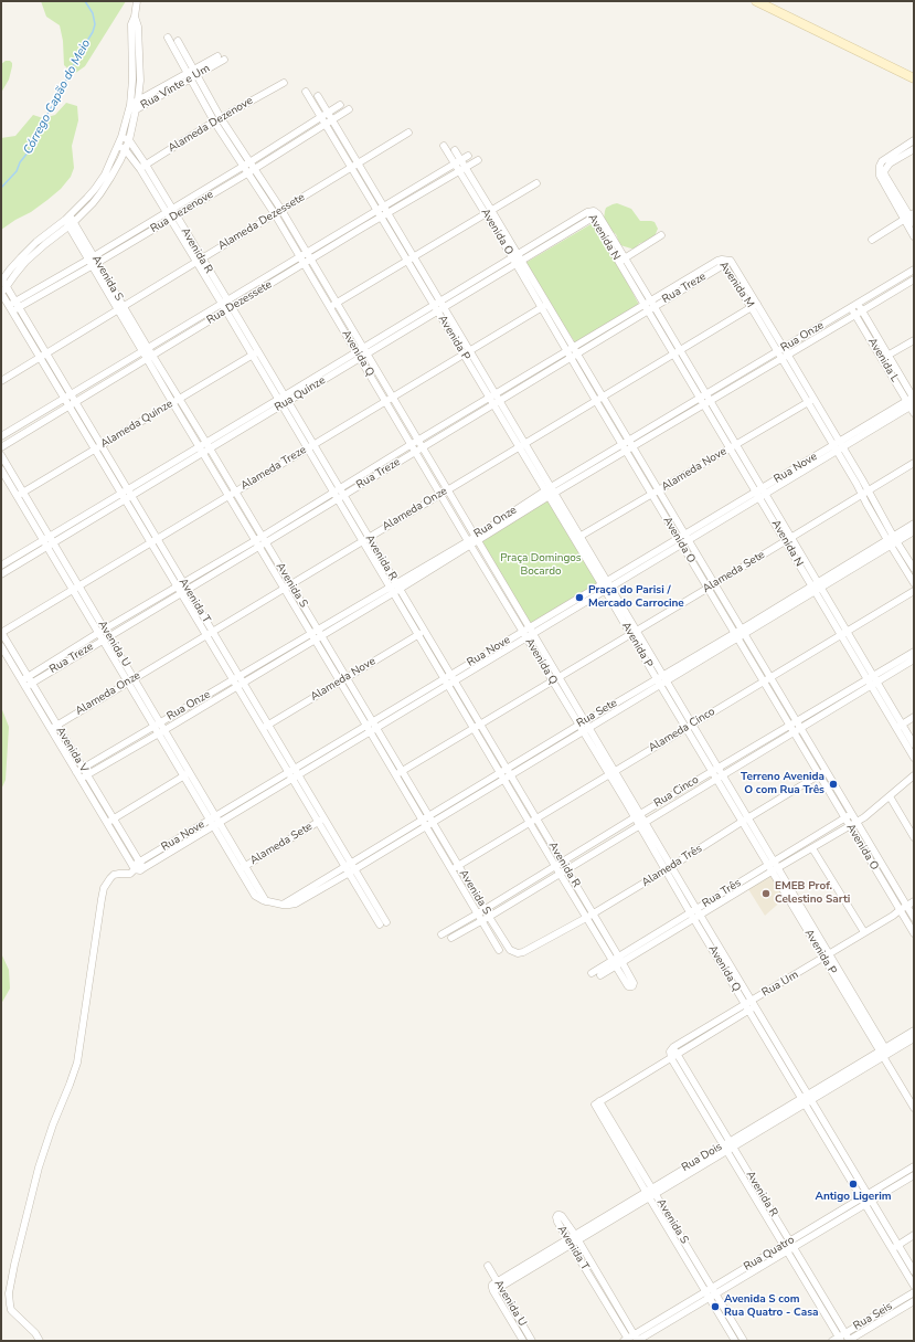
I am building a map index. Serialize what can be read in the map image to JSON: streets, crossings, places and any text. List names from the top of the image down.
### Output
{
  "streets": {
    "street": [
      "Rua Vinte e Um",
      "Alameda Dezenove",
      "Rua Dezenove",
      "Alameda Dezessete",
      "Avenida O",
      "Avenida N",
      "Avenida R",
      "Avenida S",
      "Avenida M",
      "Rua Treze",
      "Rua Dezessete",
      "Rua Onze",
      "Avenida P",
      "Avenida Q",
      "Avenida L",
      "Rua Quinze",
      "Alameda Quinze",
      "Alameda Treze",
      "Rua Nove",
      "Alameda Nove",
      "Alameda Onze",
      "Alameda Sete",
      "Avenida T",
      "Avenida U",
      "Rua Sete",
      "Alameda Cinco",
      "Avenida V",
      "Rua Cinco",
      "Alameda Três",
      "Rua Três",
      "Rua Um",
      "Rua Dois",
      "Rua Quatro",
      "Rua Seis"
    ]
  },
  "crossings": [
    ["Rua Vinte e Um", "Avenida Q"],
    ["Alameda Dezenove", "Avenida R"],
    ["Alameda Dezenove", "Avenida Q"],
    ["Rua Dezenove", "Avenida R"],
    ["Rua Dezenove", "Avenida S"],
    ["Rua Dezenove", "Avenida P"],
    ["Rua Dezenove", "Avenida Q"],
    ["Rua Dezenove", "Avenida T"],
    ["Alameda Dezessete", "Avenida R"],
    ["Alameda Dezessete", "Avenida S"],
    ["Alameda Dezessete", "Avenida P"],
    ["Alameda Dezessete", "Avenida Q"],
    ["Alameda Dezessete", "Avenida T"],
    ["Avenida O", "Rua Treze"],
    ["Avenida O", "Rua Dezessete"],
    ["Avenida O", "Rua Onze"],
    ["Avenida O", "Rua Quinze"],
    ["Avenida O", "Alameda Treze"],
    ["Avenida O", "Rua Nove"],
    ["Avenida O", "Alameda Nove"],
    ["Avenida O", "Alameda Onze"],
    ["Avenida O", "Alameda Sete"],
    ["Avenida O", "Rua Sete"],
    ["Avenida O", "Alameda Cinco"],
    ["Avenida O", "Rua Cinco"],
    ["Avenida O", "Alameda Três"],
    ["Avenida O", "Rua Três"],
    ["Avenida O", "Rua Um"],
    ["Avenida N", "Rua Treze"],
    ["Avenida N", "Rua Onze"],
    ["Avenida N", "Rua Quinze"],
    ["Avenida N", "Rua Nove"],
    ["Avenida N", "Alameda Nove"],
    ["Avenida N", "Alameda Onze"],
    ["Avenida N", "Alameda Sete"],
    ["Avenida N", "Rua Sete"],
    ["Avenida N", "Alameda Cinco"],
    ["Avenida N", "Rua Cinco"],
    ["Avenida R", "Rua Treze"],
    ["Avenida R", "Rua Dezessete"],
    ["Avenida R", "Rua Onze"],
    ["Avenida R", "Rua Quinze"],
    ["Avenida R", "Alameda Quinze"],
    ["Avenida R", "Alameda Treze"],
    ["Avenida R", "Rua Nove"],
    ["Avenida R", "Alameda Nove"],
    ["Avenida R", "Alameda Onze"],
    ["Avenida R", "Alameda Sete"],
    ["Avenida R", "Rua Sete"],
    ["Avenida R", "Alameda Cinco"],
    ["Avenida R", "Rua Cinco"],
    ["Avenida R", "Alameda Três"],
    ["Avenida R", "Rua Três"],
    ["Avenida R", "Rua Um"],
    ["Avenida R", "Rua Dois"],
    ["Avenida R", "Rua Quatro"],
    ["Avenida R", "Rua Seis"],
    ["Avenida S", "Rua Treze"],
    ["Avenida S", "Rua Dezessete"],
    ["Avenida S", "Rua Onze"],
    ["Avenida S", "Rua Quinze"],
    ["Avenida S", "Alameda Quinze"],
    ["Avenida S", "Alameda Treze"],
    ["Avenida S", "Rua Nove"],
    ["Avenida S", "Alameda Nove"],
    ["Avenida S", "Alameda Onze"],
    ["Avenida S", "Alameda Sete"],
    ["Avenida S", "Rua Sete"],
    ["Avenida S", "Alameda Cinco"],
    ["Avenida S", "Rua Cinco"],
    ["Avenida S", "Alameda Três"],
    ["Avenida S", "Rua Um"],
    ["Avenida S", "Rua Dois"],
    ["Avenida S", "Rua Quatro"],
    ["Avenida M", "Rua Treze"],
    ["Avenida M", "Rua Onze"],
    ["Avenida M", "Rua Nove"],
    ["Avenida M", "Alameda Nove"],
    ["Avenida M", "Alameda Onze"],
    ["Avenida M", "Alameda Sete"],
    ["Avenida M", "Rua Sete"],
    ["Rua Treze", "Avenida P"],
    ["Rua Treze", "Avenida Q"],
    ["Rua Treze", "Avenida T"],
    ["Rua Treze", "Avenida U"],
    ["Rua Treze", "Avenida V"],
    ["Rua Dezessete", "Avenida P"],
    ["Rua Dezessete", "Avenida Q"],
    ["Rua Dezessete", "Avenida T"],
    ["Rua Onze", "Avenida P"],
    ["Rua Onze", "Avenida Q"],
    ["Rua Onze", "Avenida L"],
    ["Rua Onze", "Avenida T"],
    ["Rua Onze", "Avenida U"],
    ["Rua Onze", "Avenida V"],
    ["Avenida P", "Rua Quinze"],
    ["Avenida P", "Alameda Treze"],
    ["Avenida P", "Rua Nove"],
    ["Avenida P", "Alameda Nove"],
    ["Avenida P", "Alameda Onze"],
    ["Avenida P", "Alameda Sete"],
    ["Avenida P", "Rua Sete"],
    ["Avenida P", "Alameda Cinco"],
    ["Avenida P", "Rua Cinco"],
    ["Avenida P", "Alameda Três"],
    ["Avenida P", "Rua Três"],
    ["Avenida P", "Rua Um"],
    ["Avenida P", "Rua Dois"],
    ["Avenida Q", "Rua Quinze"],
    ["Avenida Q", "Alameda Treze"],
    ["Avenida Q", "Rua Nove"],
    ["Avenida Q", "Alameda Onze"],
    ["Avenida Q", "Alameda Sete"],
    ["Avenida Q", "Rua Sete"],
    ["Avenida Q", "Alameda Cinco"],
    ["Avenida Q", "Rua Cinco"],
    ["Avenida Q", "Alameda Três"],
    ["Avenida Q", "Rua Três"],
    ["Avenida Q", "Rua Um"],
    ["Avenida Q", "Rua Dois"],
    ["Avenida Q", "Rua Quatro"],
    ["Avenida L", "Rua Nove"],
    ["Rua Quinze", "Avenida T"],
    ["Rua Quinze", "Avenida U"],
    ["Alameda Quinze", "Avenida T"],
    ["Alameda Quinze", "Avenida U"],
    ["Alameda Treze", "Avenida T"],
    ["Alameda Treze", "Avenida U"],
    ["Alameda Treze", "Avenida V"],
    ["Rua Nove", "Avenida T"],
    ["Rua Nove", "Avenida U"],
    ["Rua Nove", "Avenida V"],
    ["Alameda Nove", "Avenida T"],
    ["Alameda Onze", "Avenida T"],
    ["Alameda Onze", "Avenida U"],
    ["Alameda Onze", "Avenida V"],
    ["Alameda Sete", "Avenida T"],
    ["Alameda Sete", "Avenida U"],
    ["Avenida T", "Rua Sete"],
    ["Avenida T", "Rua Dois"],
    ["Avenida T", "Rua Quatro"],
    ["Avenida U", "Rua Sete"],
    ["Avenida U", "Rua Dois"]
  ],
  "water": ["Córrego Capão do Meio"],
  "parks": ["Praça Domingos Bocardo"],
  "places": [
    "Praça do Parisi / Mercado Carrocine",
    "Terreno Avenida O com Rua Três",
    "EMEB Prof. Celestino Sarti",
    "Antigo Ligerim",
    "Avenida S com Rua Quatro - Casa"
  ]
}
